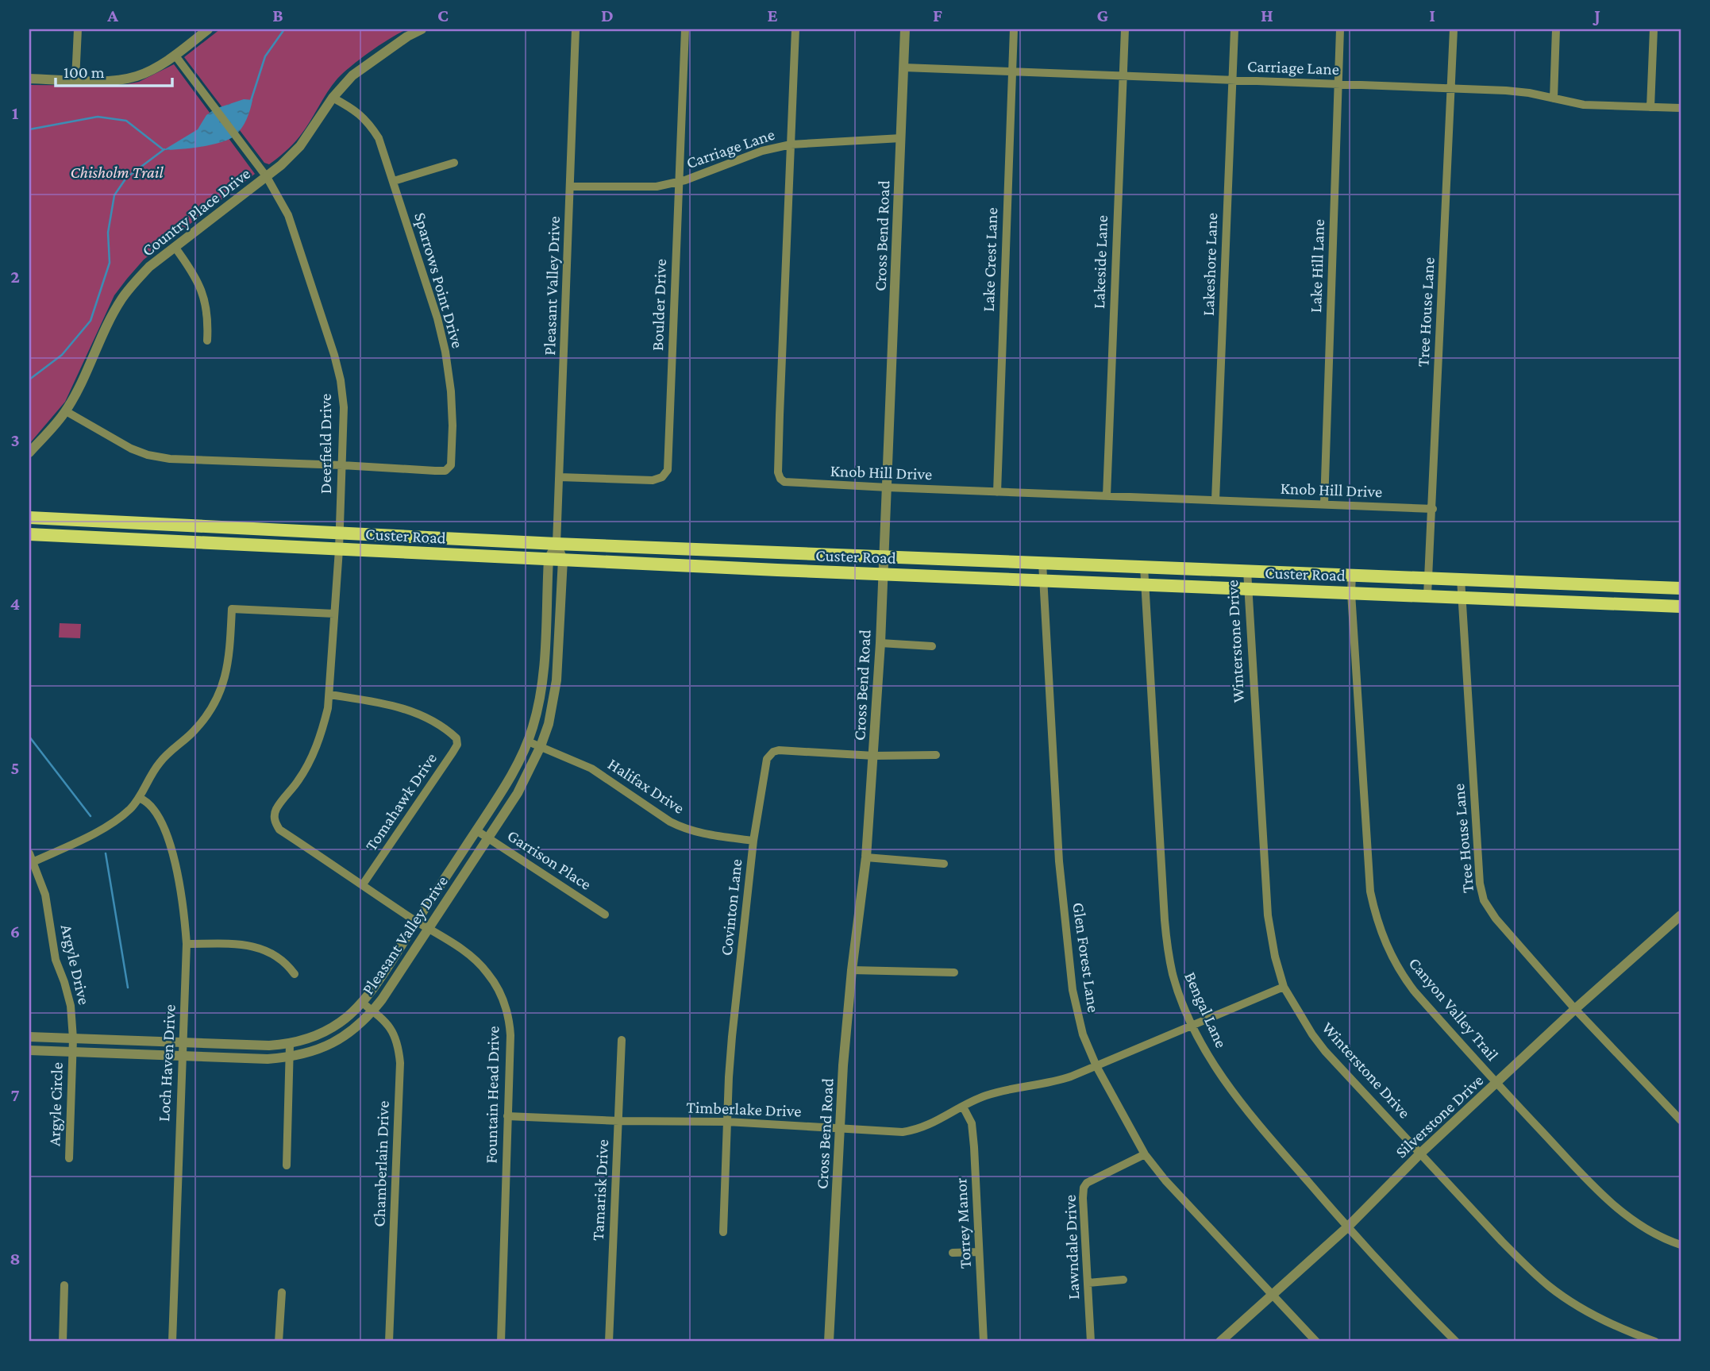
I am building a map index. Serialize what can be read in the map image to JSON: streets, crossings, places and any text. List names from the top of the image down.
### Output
{
  "streets": {
    "main road": ["Custer Road"],
    "street": [
      "Carriage Lane",
      "Country Place Drive",
      "Cross Bend Road",
      "Lake Crest Lane",
      "Lakeside Lane",
      "Lakeshore Lane",
      "Lake Hill Lane",
      "Sparrows Point Drive",
      "Pleasant Valley Drive",
      "Boulder Drive",
      "Tree House Lane",
      "Deerfield Drive",
      "Knob Hill Drive",
      "Winterstone Drive",
      "Halifax Drive",
      "Tomahawk Drive",
      "Garrison Place",
      "Covinton Lane",
      "Glen Forest Lane",
      "Argyle Drive",
      "Canyon Valley Trail",
      "Bengal Lane",
      "Loch Haven Drive",
      "Fountain Head Drive",
      "Argyle Circle",
      "Timberlake Drive",
      "Silverstone Drive",
      "Chamberlain Drive",
      "Tamarisk Drive",
      "Torrey Manor",
      "Lawndale Drive"
    ]
  },
  "crossings": [
    ["Carriage Lane", "Cross Bend Road"],
    ["Carriage Lane", "Lake Crest Lane"],
    ["Carriage Lane", "Lakeside Lane"],
    ["Carriage Lane", "Lakeshore Lane"],
    ["Carriage Lane", "Lake Hill Lane"],
    ["Carriage Lane", "Pleasant Valley Drive"],
    ["Carriage Lane", "Boulder Drive"],
    ["Carriage Lane", "Tree House Lane"],
    ["Carriage Lane", "Knob Hill Drive"],
    ["Country Place Drive", "Sparrows Point Drive"],
    ["Country Place Drive", "Deerfield Drive"],
    ["Cross Bend Road", "Knob Hill Drive"],
    ["Cross Bend Road", "Custer Road"],
    ["Cross Bend Road", "Covinton Lane"],
    ["Cross Bend Road", "Timberlake Drive"],
    ["Lake Crest Lane", "Knob Hill Drive"],
    ["Lakeside Lane", "Knob Hill Drive"],
    ["Lakeshore Lane", "Knob Hill Drive"],
    ["Lake Hill Lane", "Knob Hill Drive"],
    ["Sparrows Point Drive", "Deerfield Drive"],
    ["Pleasant Valley Drive", "Boulder Drive"],
    ["Pleasant Valley Drive", "Custer Road"],
    ["Pleasant Valley Drive", "Halifax Drive"],
    ["Pleasant Valley Drive", "Garrison Place"],
    ["Pleasant Valley Drive", "Argyle Drive"],
    ["Pleasant Valley Drive", "Loch Haven Drive"],
    ["Pleasant Valley Drive", "Fountain Head Drive"],
    ["Pleasant Valley Drive", "Argyle Circle"],
    ["Pleasant Valley Drive", "Chamberlain Drive"],
    ["Tree House Lane", "Knob Hill Drive"],
    ["Tree House Lane", "Custer Road"],
    ["Tree House Lane", "Silverstone Drive"],
    ["Deerfield Drive", "Custer Road"],
    ["Deerfield Drive", "Tomahawk Drive"],
    ["Deerfield Drive", "Fountain Head Drive"],
    ["Custer Road", "Winterstone Drive"],
    ["Custer Road", "Glen Forest Lane"],
    ["Custer Road", "Canyon Valley Trail"],
    ["Custer Road", "Bengal Lane"],
    ["Winterstone Drive", "Timberlake Drive"],
    ["Winterstone Drive", "Silverstone Drive"],
    ["Halifax Drive", "Covinton Lane"],
    ["Tomahawk Drive", "Fountain Head Drive"],
    ["Covinton Lane", "Timberlake Drive"],
    ["Glen Forest Lane", "Timberlake Drive"],
    ["Glen Forest Lane", "Silverstone Drive"],
    ["Glen Forest Lane", "Lawndale Drive"],
    ["Argyle Drive", "Argyle Circle"],
    ["Canyon Valley Trail", "Silverstone Drive"],
    ["Bengal Lane", "Timberlake Drive"],
    ["Bengal Lane", "Silverstone Drive"],
    ["Fountain Head Drive", "Timberlake Drive"],
    ["Timberlake Drive", "Tamarisk Drive"],
    ["Timberlake Drive", "Torrey Manor"]
  ],
  "parks": ["Chisholm Trail"],
  "scale_bar": "100 m",
  "grid": {
    "columns": [
      "A",
      "B",
      "C",
      "D",
      "E",
      "F",
      "G",
      "H",
      "I",
      "J"
    ],
    "rows": [
      "1",
      "2",
      "3",
      "4",
      "5",
      "6",
      "7",
      "8"
    ]
  }
}
